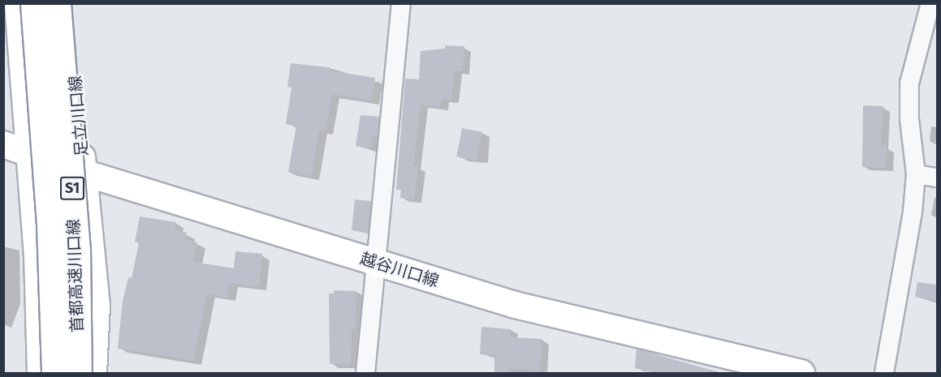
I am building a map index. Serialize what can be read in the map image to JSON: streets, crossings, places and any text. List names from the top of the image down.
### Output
{
  "streets": {
    "highway": ["S1", "首都高速川口線"],
    "main road": ["足立川口線", "越谷川口線"]
  },
  "crossings": [
    ["足立川口線", "越谷川口線"]
  ]
}
